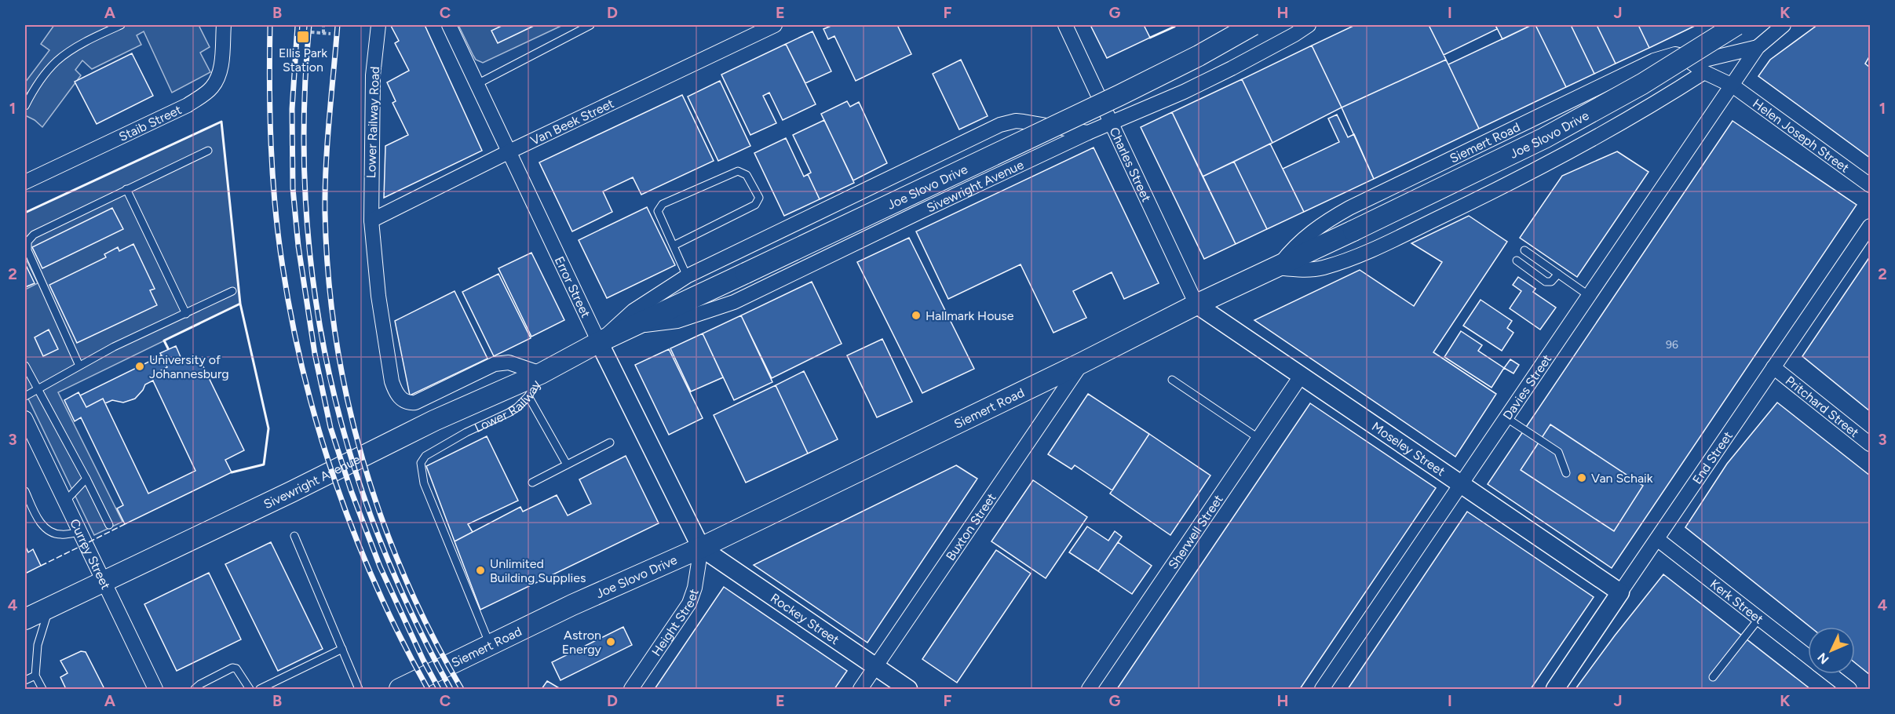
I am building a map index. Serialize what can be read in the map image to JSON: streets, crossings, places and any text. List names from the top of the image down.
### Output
{
  "streets": {
    "main road": ["Joe Slovo Drive", "Siemert Road", "Sivewright Avenue"],
    "street": [
      "Van Beek Street",
      "Lower Railway Road",
      "Staib Street",
      "Helen Joseph Street",
      "Charles Street",
      "Error Street",
      "Davies Street",
      "Lower Railway",
      "Pritchard Street",
      "Moseley Street",
      "End Street",
      "Buxton Street",
      "Sherwell Street",
      "Currey Street",
      "Kerk Street",
      "Rockey Street",
      "Height Street"
    ]
  },
  "crossings": [
    ["Van Beek Street", "Lower Railway Road"],
    ["Van Beek Street", "Error Street"],
    ["Van Beek Street", "Lower Railway"],
    ["Lower Railway Road", "Lower Railway"],
    ["Joe Slovo Drive", "Siemert Road"],
    ["Joe Slovo Drive", "Sivewright Avenue"],
    ["Joe Slovo Drive", "Error Street"],
    ["Joe Slovo Drive", "Rockey Street"],
    ["Joe Slovo Drive", "Height Street"],
    ["Helen Joseph Street", "Davies Street"],
    ["Siemert Road", "Charles Street"],
    ["Siemert Road", "Error Street"],
    ["Siemert Road", "Lower Railway"],
    ["Siemert Road", "Moseley Street"],
    ["Siemert Road", "Buxton Street"],
    ["Siemert Road", "Rockey Street"],
    ["Siemert Road", "Height Street"],
    ["Charles Street", "Sivewright Avenue"],
    ["Charles Street", "Moseley Street"],
    ["Sivewright Avenue", "Error Street"],
    ["Sivewright Avenue", "Lower Railway"],
    ["Sivewright Avenue", "Currey Street"],
    ["Error Street", "Rockey Street"],
    ["Error Street", "Height Street"],
    ["Davies Street", "Moseley Street"],
    ["Pritchard Street", "End Street"],
    ["Moseley Street", "End Street"],
    ["Moseley Street", "Sherwell Street"],
    ["End Street", "Kerk Street"],
    ["Buxton Street", "Rockey Street"],
    ["Rockey Street", "Height Street"]
  ],
  "places": {
    "transit": ["Ellis Park Station"],
    "other": [
      "Hallmark House",
      "University of Johannesburg",
      "Van Schaik",
      "Unlimited Building Supplies",
      "Astron Energy"
    ]
  },
  "house_numbers": ["96"],
  "north": "bottom left",
  "grid": {
    "columns": [
      "A",
      "B",
      "C",
      "D",
      "E",
      "F",
      "G",
      "H",
      "I",
      "J",
      "K"
    ],
    "rows": [
      "1",
      "2",
      "3",
      "4"
    ]
  }
}
